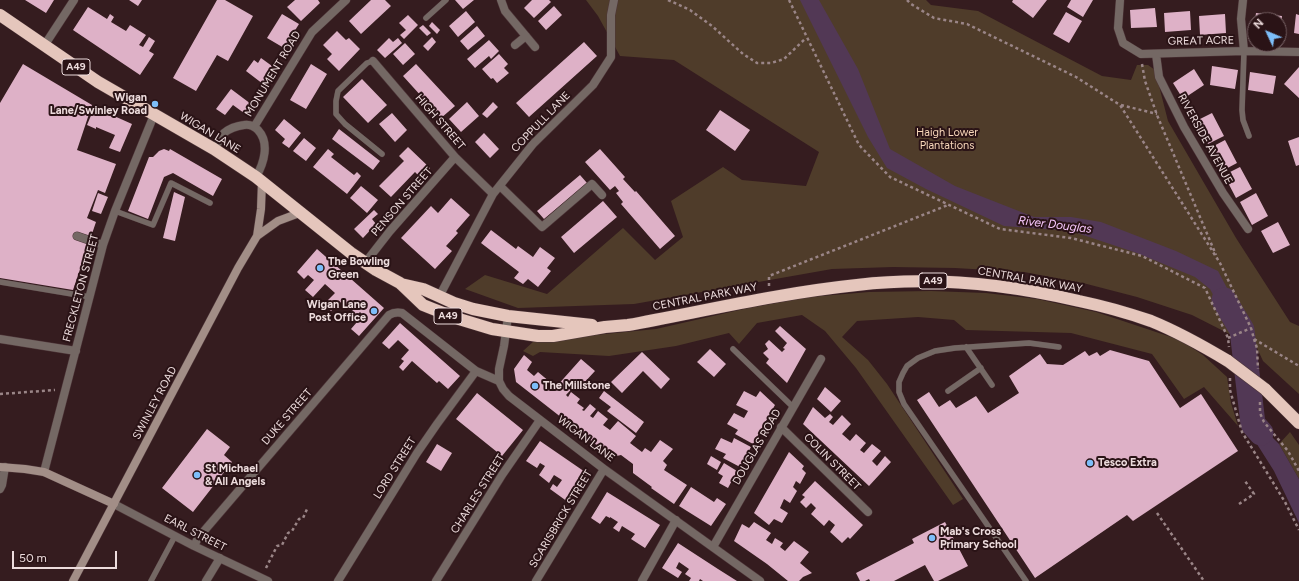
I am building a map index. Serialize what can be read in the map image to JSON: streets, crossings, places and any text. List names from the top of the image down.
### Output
{
  "streets": {
    "highway": ["A49", "WIGAN LANE", "CENTRAL PARK WAY"],
    "street": [
      "GREAT ACRE",
      "MONUMENT ROAD",
      "HIGH STREET",
      "COPPULL LANE",
      "RIVERSIDE AVENUE",
      "PENSON STREET",
      "FRECKLETON STREET",
      "SWINLEY ROAD",
      "DUKE STREET",
      "DOUGLAS ROAD",
      "COLIN STREET",
      "LORD STREET",
      "CHARLES STREET",
      "SCARISBRICK STREET",
      "EARL STREET"
    ]
  },
  "crossings": [
    ["GREAT ACRE", "RIVERSIDE AVENUE"],
    ["MONUMENT ROAD", "WIGAN LANE"],
    ["MONUMENT ROAD", "SWINLEY ROAD"],
    ["HIGH STREET", "COPPULL LANE"],
    ["HIGH STREET", "PENSON STREET"],
    ["COPPULL LANE", "WIGAN LANE"],
    ["COPPULL LANE", "CENTRAL PARK WAY"],
    ["WIGAN LANE", "PENSON STREET"],
    ["WIGAN LANE", "CENTRAL PARK WAY"],
    ["WIGAN LANE", "FRECKLETON STREET"],
    ["WIGAN LANE", "SWINLEY ROAD"],
    ["WIGAN LANE", "DOUGLAS ROAD"],
    ["WIGAN LANE", "CHARLES STREET"],
    ["WIGAN LANE", "SCARISBRICK STREET"],
    ["SWINLEY ROAD", "EARL STREET"],
    ["DUKE STREET", "LORD STREET"],
    ["DUKE STREET", "EARL STREET"],
    ["DOUGLAS ROAD", "COLIN STREET"]
  ],
  "water": ["River Douglas"],
  "parks": ["Haigh Lower Plantations"],
  "places": [
    "Wigan Lane/Swinley Road",
    "The Bowling Green",
    "Wigan Lane Post Office",
    "The Millstone",
    "Tesco Extra",
    "St Michael & All Angels",
    "Mab's Cross Primary School"
  ],
  "scale_bar": "50 m",
  "north": "top left"
}
